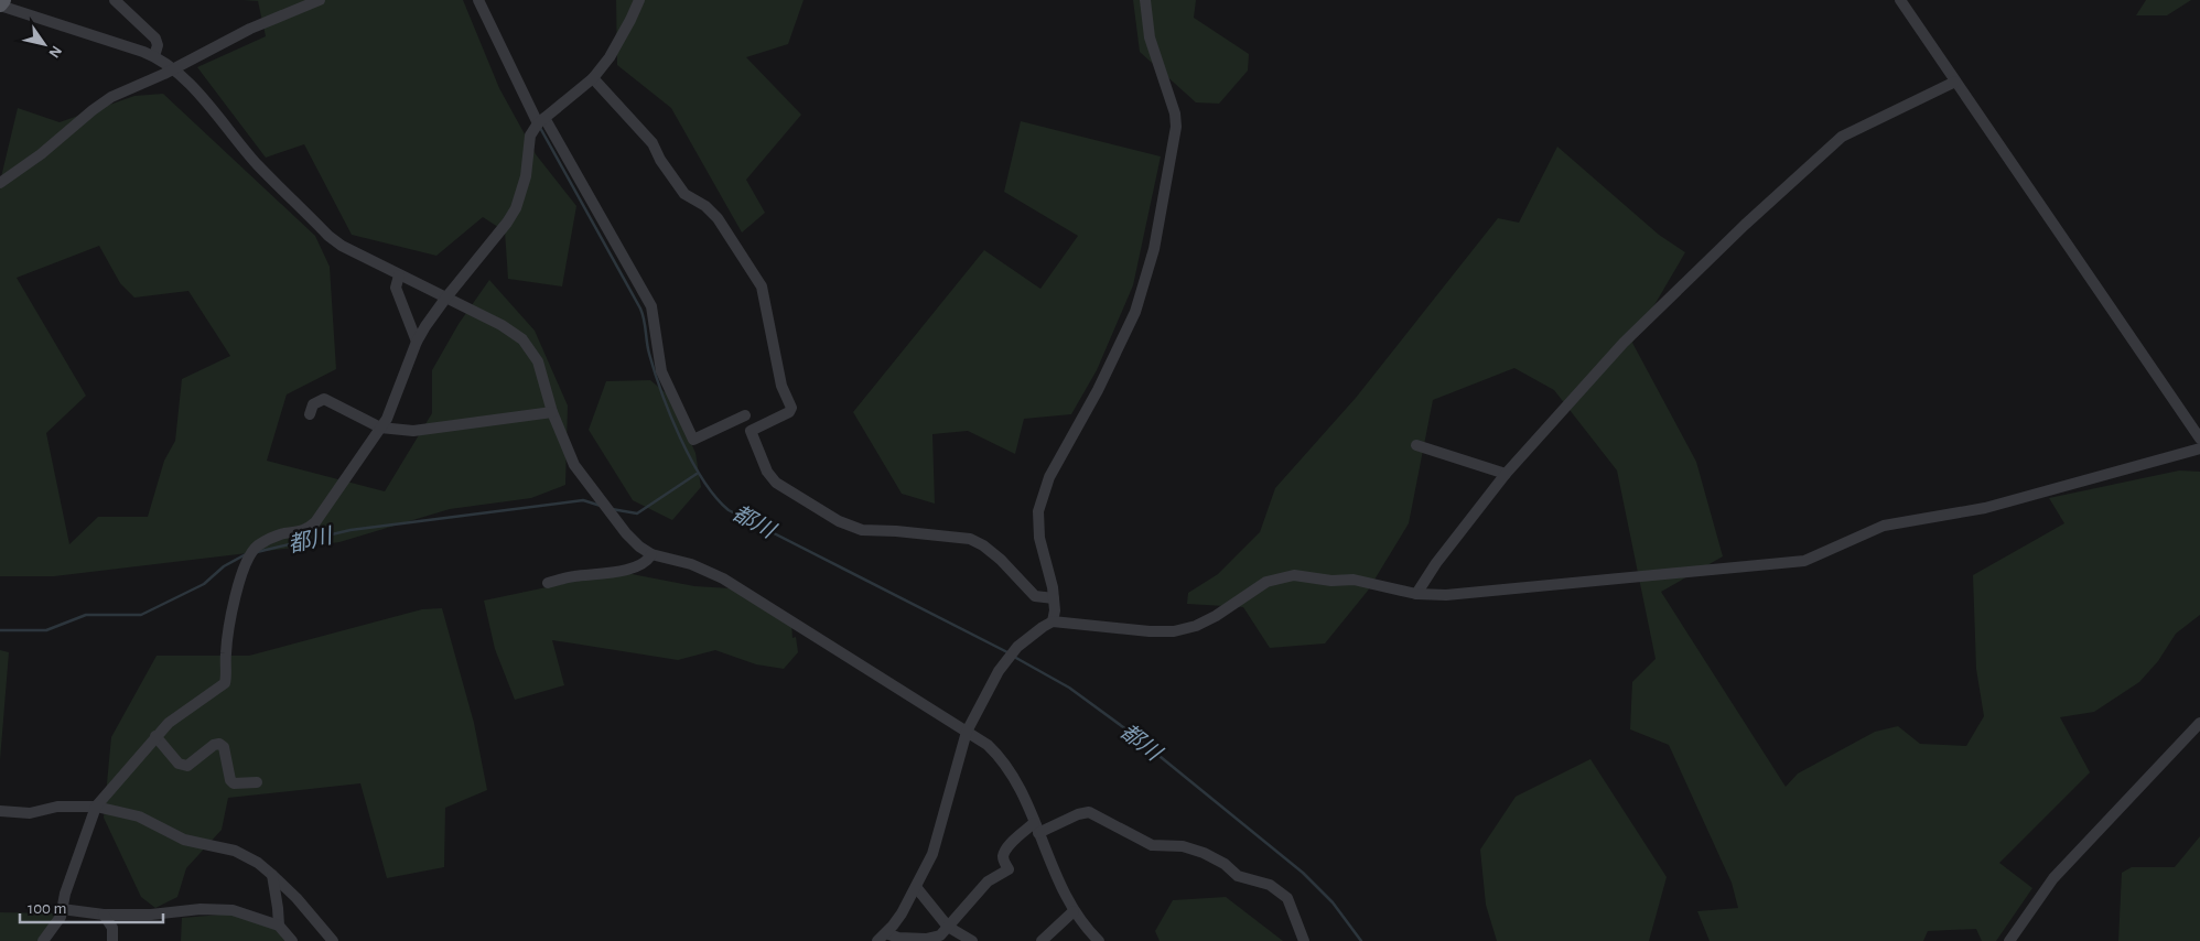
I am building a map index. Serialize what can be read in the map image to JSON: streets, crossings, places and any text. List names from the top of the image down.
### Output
{
  "water": ["都川"],
  "scale_bar": "100 m",
  "north": "bottom right"
}
